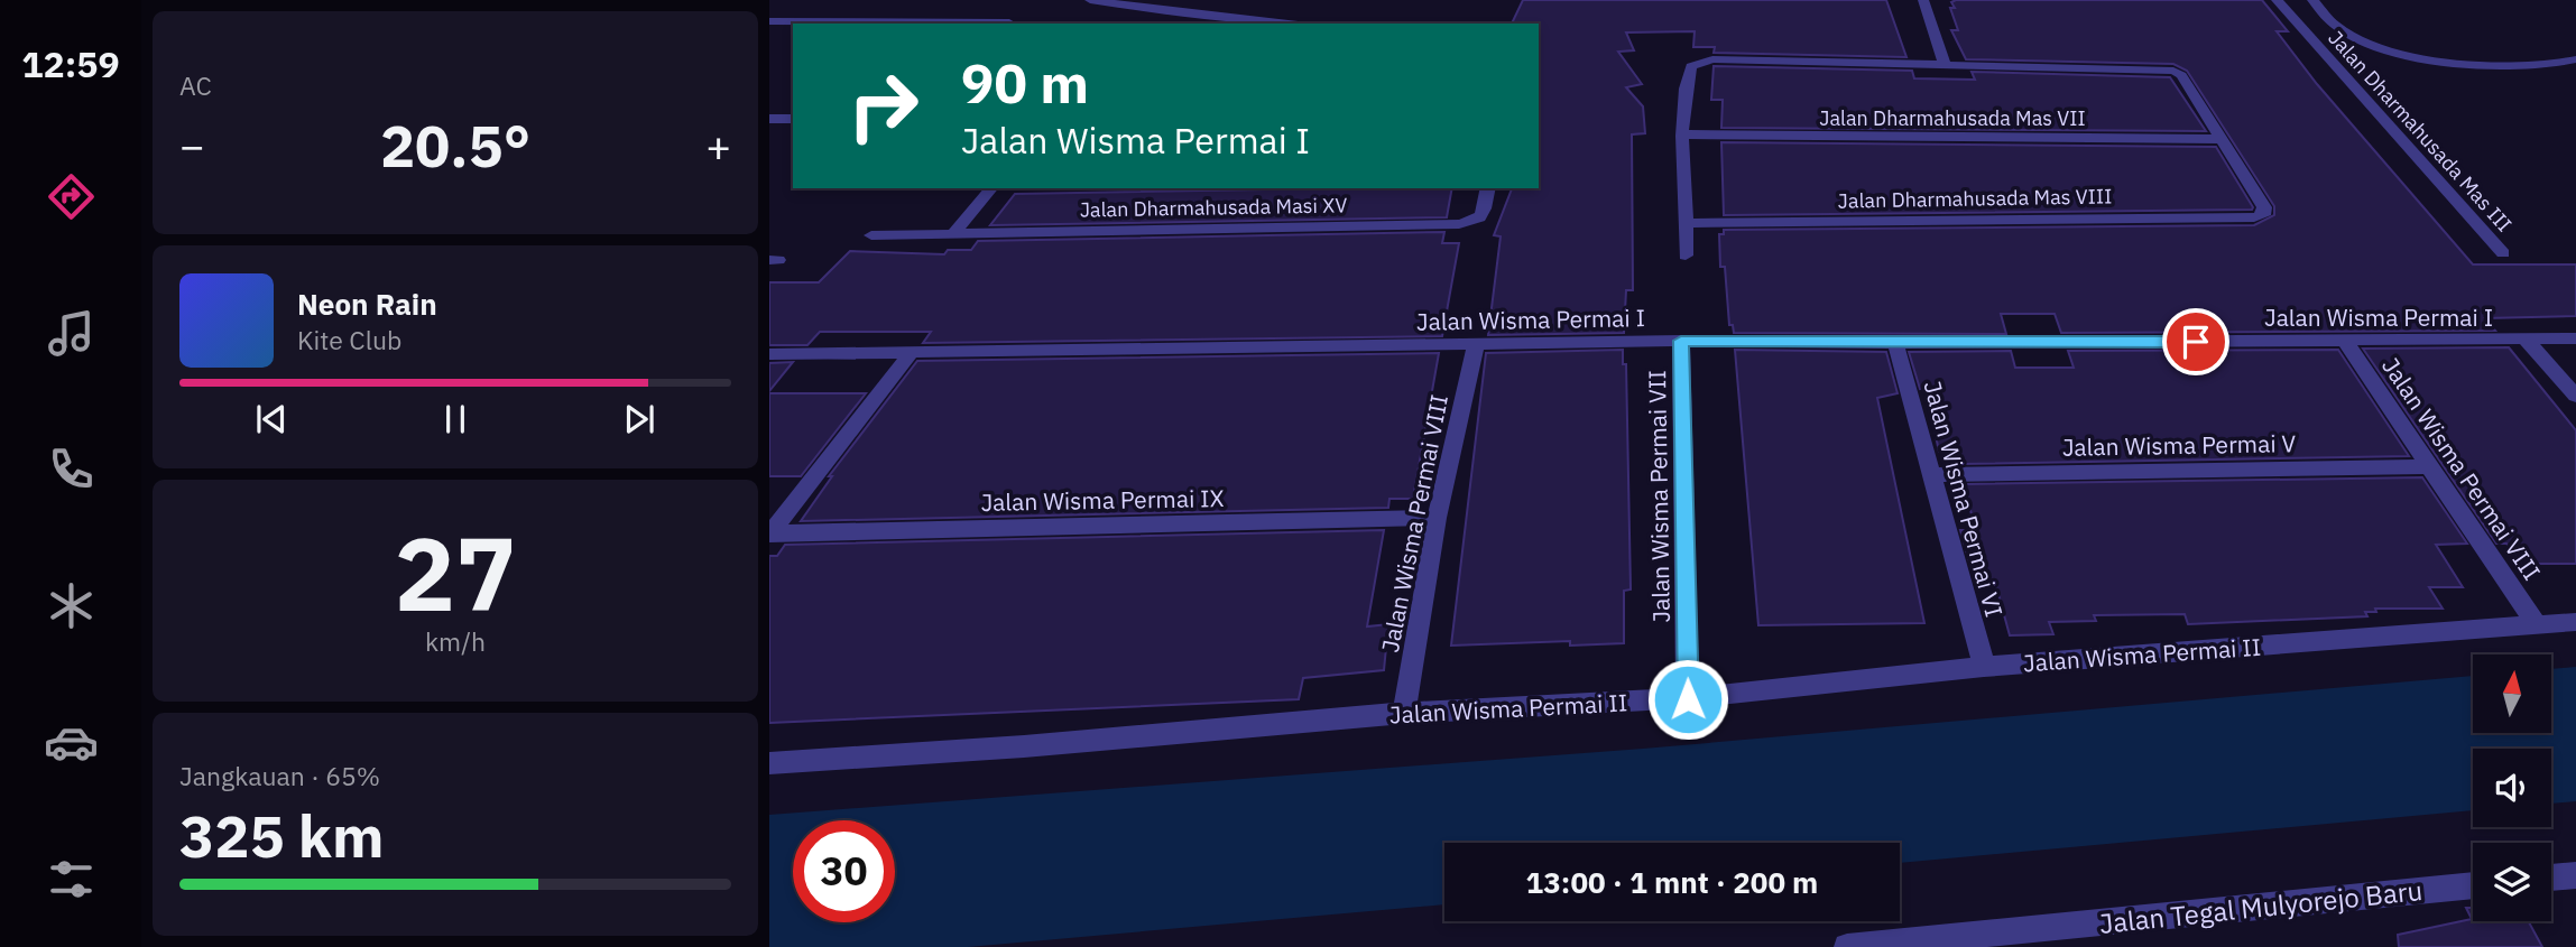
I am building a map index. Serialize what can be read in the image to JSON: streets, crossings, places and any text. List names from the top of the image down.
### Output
{
  "streets": {
    "street": [
      "Jalan Dharmahusada Mas VII",
      "Jalan Dharmahusada Mas III",
      "Jalan Dharmahusada Mas VIII",
      "Jalan Dharmahusada Masi XV",
      "Jalan Wisma Permai I",
      "Jalan Wisma Permai V",
      "Jalan Wisma Permai VIII",
      "Jalan Wisma Permai VII",
      "Jalan Wisma Permai VI",
      "Jalan Wisma Permai IX",
      "Jalan Wisma Permai II",
      "Jalan Tegal Mulyorejo Baru"
    ]
  },
  "crossings": [
    ["Jalan Dharmahusada Mas VII", "Jalan Dharmahusada Mas VIII"],
    ["Jalan Wisma Permai I", "Jalan Wisma Permai VIII"],
    ["Jalan Wisma Permai I", "Jalan Wisma Permai VII"],
    ["Jalan Wisma Permai I", "Jalan Wisma Permai VI"],
    ["Jalan Wisma Permai V", "Jalan Wisma Permai VIII"],
    ["Jalan Wisma Permai V", "Jalan Wisma Permai VI"],
    ["Jalan Wisma Permai VIII", "Jalan Wisma Permai IX"],
    ["Jalan Wisma Permai VIII", "Jalan Wisma Permai II"],
    ["Jalan Wisma Permai VII", "Jalan Wisma Permai II"],
    ["Jalan Wisma Permai VI", "Jalan Wisma Permai II"]
  ],
  "north": "top",
  "page": {
    "tabs": "12:59",
    "tile": [
      "AC",
      ["27", "km/h"],
      ["Jangkauan · 65%", "325 km"]
    ],
    "turn": ["90 m", "Jalan Wisma Permai I"],
    "heat": ["−", "20.5°", "+"],
    "song": ["Neon Rain", "Kite Club"],
    "limit": "30",
    "trip": "13:00 · 1 mnt · 200 m"
  }
}
